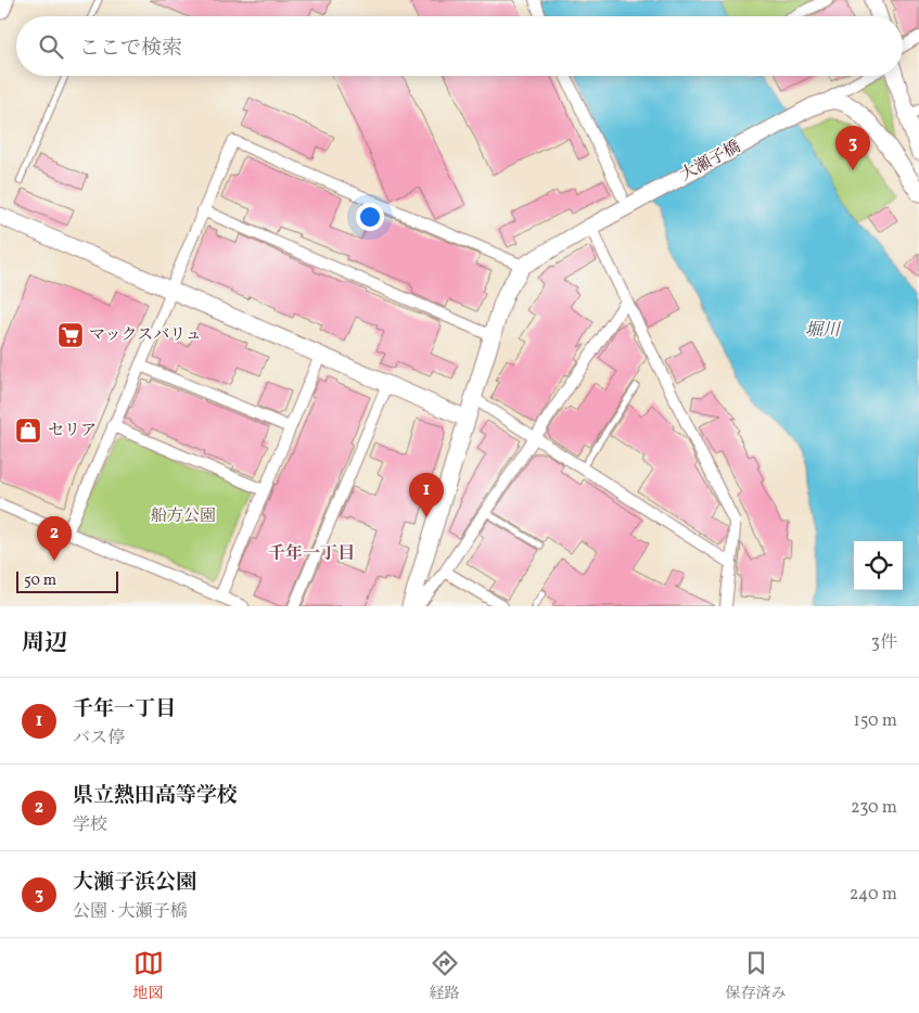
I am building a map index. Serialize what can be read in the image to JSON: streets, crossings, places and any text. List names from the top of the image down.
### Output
{
  "streets": {
    "street": ["大瀬子橋"]
  },
  "districts": ["千年一丁目"],
  "water": ["堀川"],
  "parks": ["船方公園"],
  "places": {
    "supermarket": ["マックスバリュ"],
    "shop": ["セリア"]
  },
  "scale_bar": "50 m",
  "page": {
    "search": "ここで検索",
    "pins": ["3", "1", "2"],
    "scale": "50 m",
    "heading": ["周辺", "3件"],
    "list": [
      {
        "mark": "1",
        "name": "千年一丁目",
        "note": "バス停",
        "value": "150 m"
      },
      {
        "mark": "2",
        "name": "県立熱田高等学校",
        "note": "学校",
        "value": "230 m"
      },
      {
        "mark": "3",
        "name": "大瀬子浜公園",
        "note": "公園 · 大瀬子橋",
        "value": "240 m"
      }
    ],
    "nav": ["地図", "経路", "保存済み"]
  }
}
